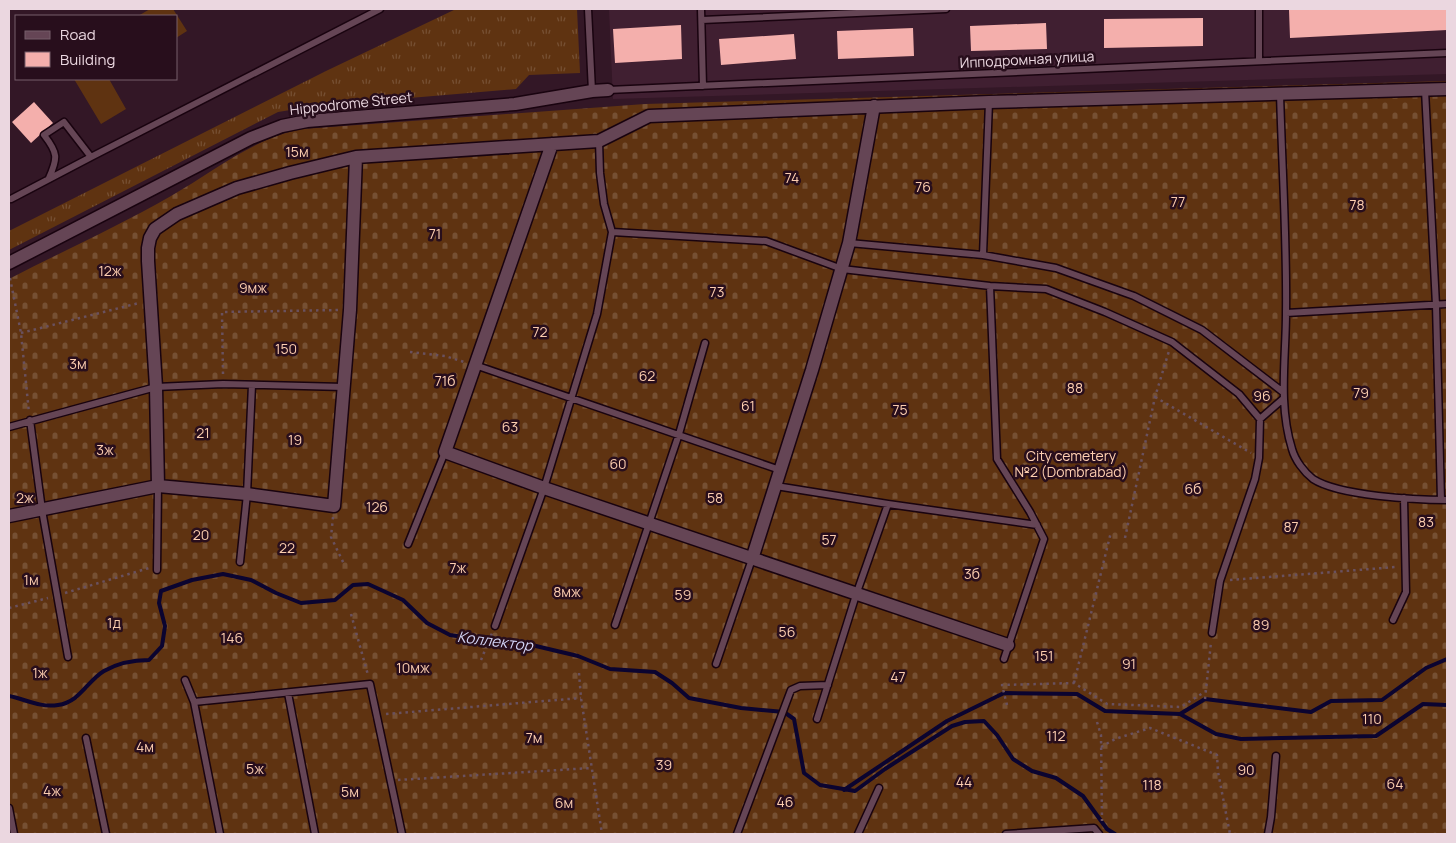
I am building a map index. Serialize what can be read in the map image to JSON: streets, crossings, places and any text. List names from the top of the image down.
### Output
{
  "streets": {
    "street": ["Hippodrome Street"],
    "lane": ["Ипподромная улица"]
  },
  "crossings": [
    ["Ипподромная улица", "Hippodrome Street"]
  ],
  "water": ["Коллектор"],
  "parks": [
    "15м",
    "74",
    "76",
    "77",
    "78",
    "71",
    "12ж",
    "9мж",
    "73",
    "72",
    "150",
    "3м",
    "62",
    "71б",
    "88",
    "79",
    "96",
    "61",
    "75",
    "63",
    "21",
    "19",
    "3ж",
    "City cemetery №2 (Dombrabad)",
    "60",
    "6б",
    "2ж",
    "58",
    "126",
    "83",
    "87",
    "20",
    "57",
    "22",
    "7ж",
    "3б",
    "1м",
    "8мж",
    "59",
    "1д",
    "89",
    "56",
    "146",
    "151",
    "91",
    "10мж",
    "1ж",
    "47",
    "110",
    "112",
    "7м",
    "4м",
    "39",
    "5ж",
    "90",
    "44",
    "64",
    "118",
    "4ж",
    "5м",
    "46",
    "6м"
  ],
  "legend": ["Road", "Building"]
}
